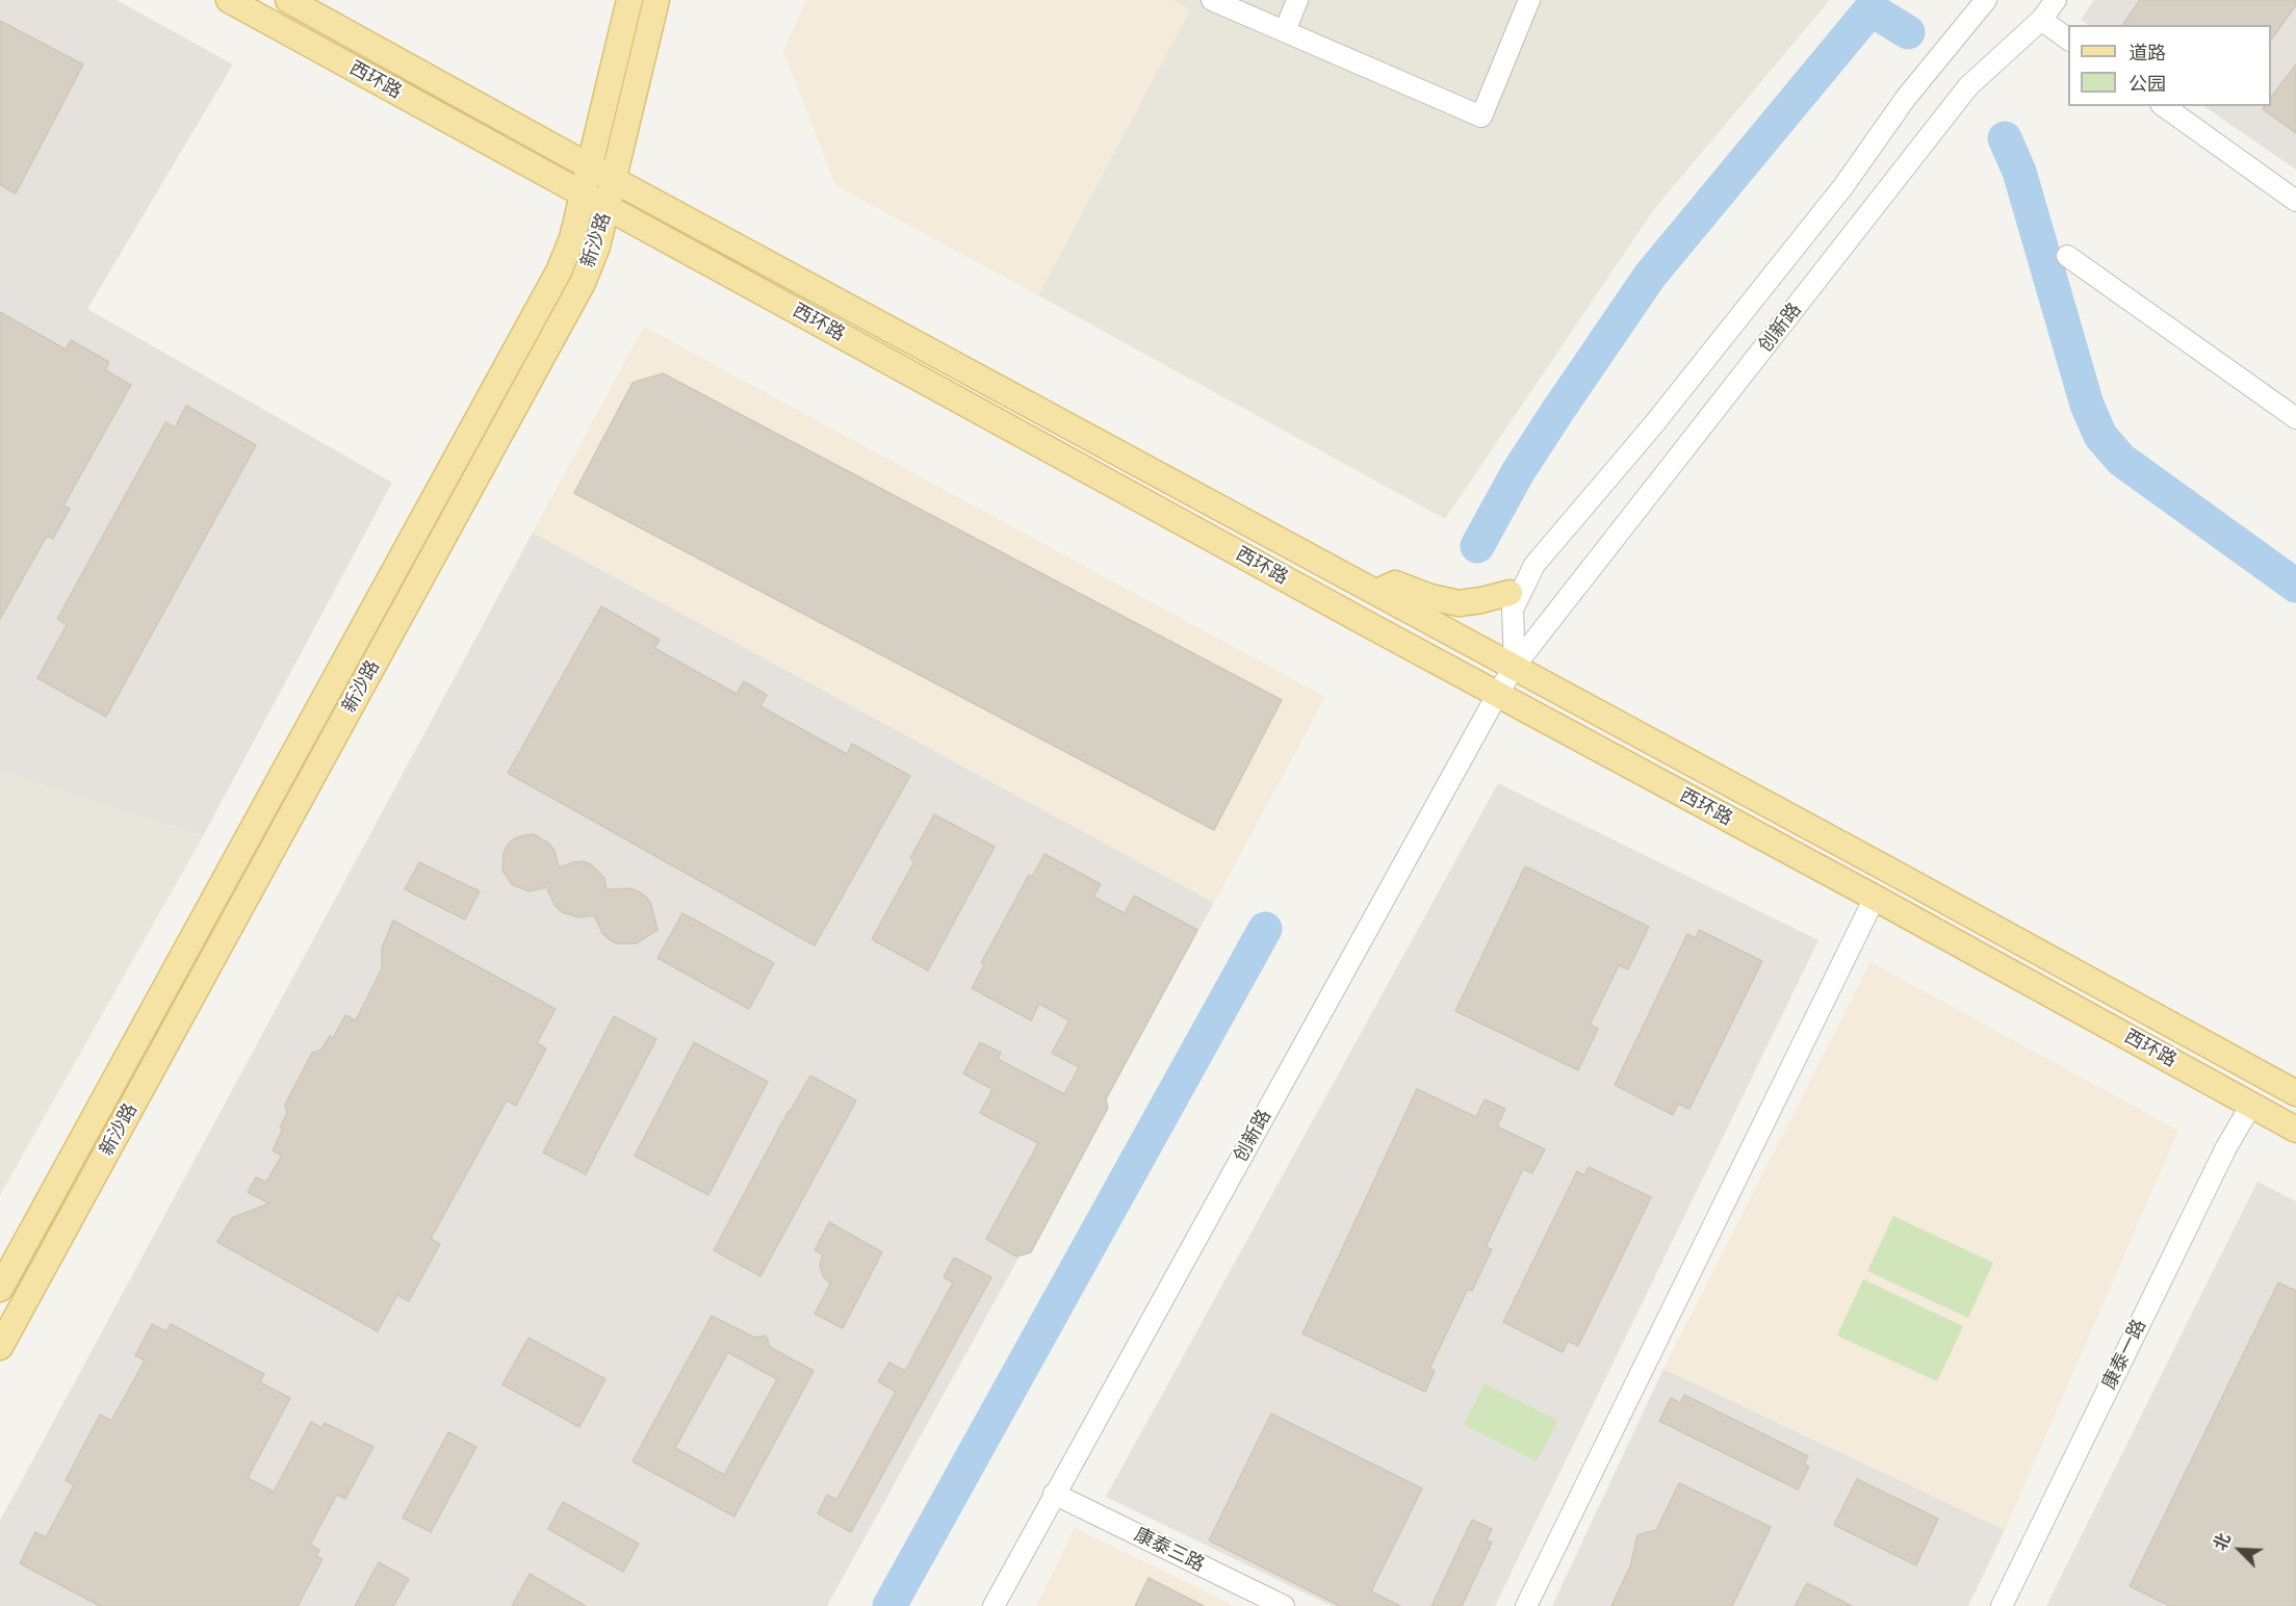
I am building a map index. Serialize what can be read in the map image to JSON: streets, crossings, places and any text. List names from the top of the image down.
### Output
{
  "streets": {
    "main road": ["西环路", "新沙路"],
    "street": ["创新路", "康泰一路", "康泰三路"]
  },
  "crossings": [
    ["西环路", "新沙路"],
    ["西环路", "创新路"],
    ["西环路", "康泰一路"],
    ["创新路", "康泰三路"]
  ],
  "legend": ["道路", "公园"],
  "north": "top left"
}
